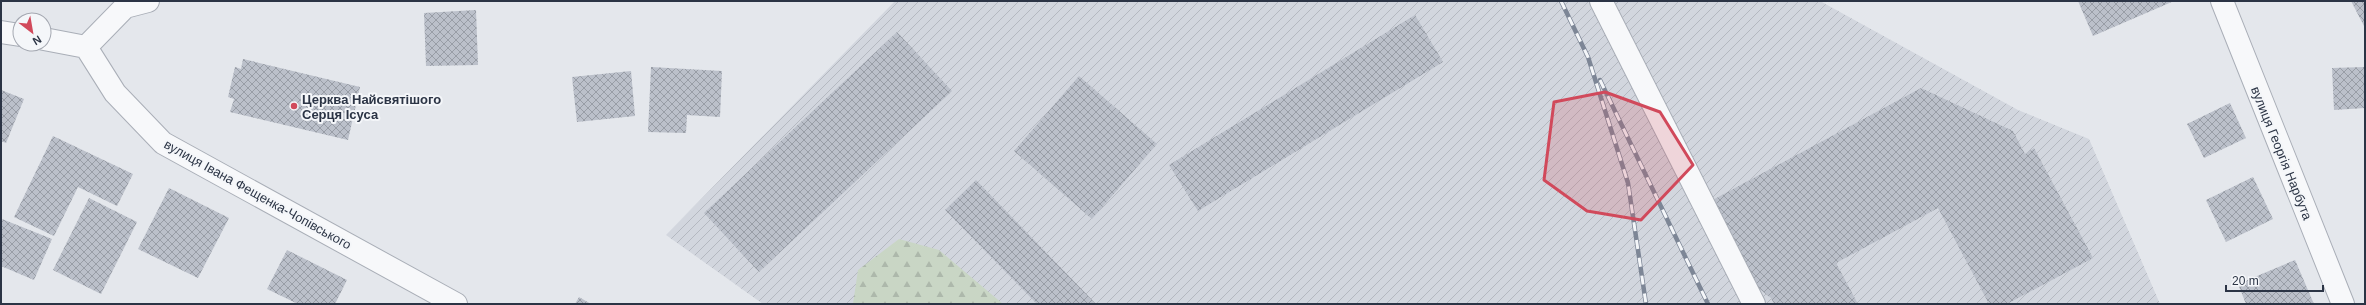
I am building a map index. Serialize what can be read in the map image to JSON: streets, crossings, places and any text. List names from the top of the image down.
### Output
{
  "streets": {
    "street": ["вулиця Георгія Нарбута", "вулиця Івана Фещенка-Чопівського"]
  },
  "places": ["Церква Найсвятішого Серця Ісуса"],
  "scale_bar": "20 m",
  "north": "bottom right"
}
